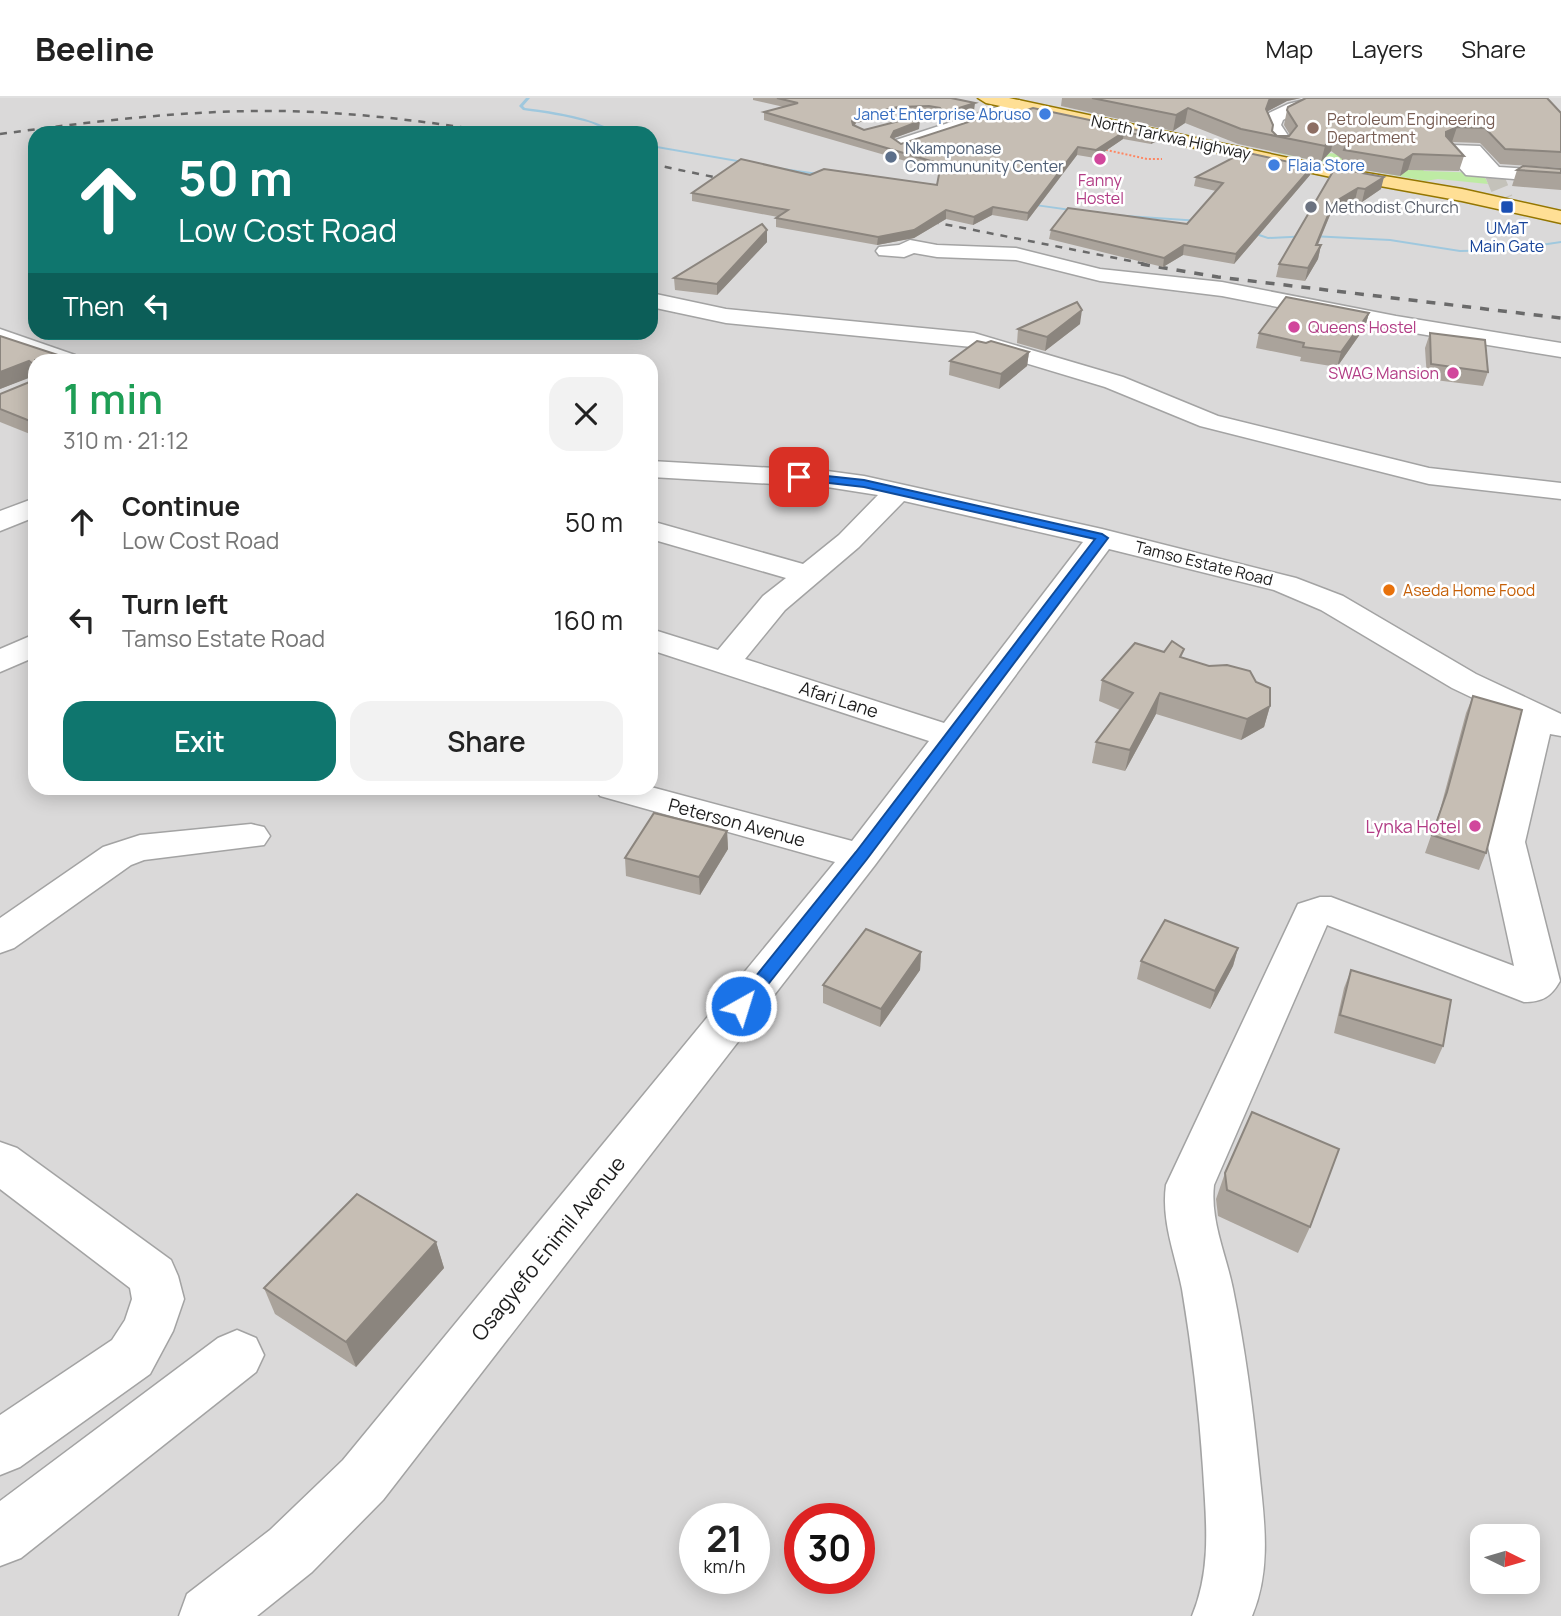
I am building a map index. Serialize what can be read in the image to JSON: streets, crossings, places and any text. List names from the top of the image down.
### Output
{
  "streets": {
    "main road": ["North Tarkwa Highway"],
    "street": [
      "Tamso Estate Road",
      "Afari Lane",
      "Peterson Avenue",
      "Osagyefo Enimil Avenue"
    ]
  },
  "crossings": [
    ["Tamso Estate Road", "Osagyefo Enimil Avenue"],
    ["Afari Lane", "Osagyefo Enimil Avenue"],
    ["Peterson Avenue", "Osagyefo Enimil Avenue"]
  ],
  "places": {
    "other": [
      "Janet Enterprise Abruso",
      "Petroleum Engineering Department",
      "Nkamponase Commununity Center",
      "Fanny Hostel",
      "Flaia Store",
      "Methodist Church",
      "Queens Hostel",
      "SWAG Mansion",
      "Aseda Home Food",
      "Lynka Hotel"
    ],
    "transit": ["UMaT Main Gate"]
  },
  "north": "right",
  "page": {
    "header": "Beeline",
    "nav": ["Map", "Layers", "Share"],
    "turn": ["50 m", "Low Cost Road"],
    "then": "Then",
    "heading": ["1 min", "310 m · 21:12"],
    "list": [
      {
        "name": "Continue",
        "note": "Low Cost Road",
        "value": "50 m"
      },
      {
        "name": "Turn left",
        "note": "Tamso Estate Road",
        "value": "160 m"
      }
    ],
    "buttons": ["Exit", "Share"],
    "speed": "21 km/h",
    "limit": "30"
  }
}
